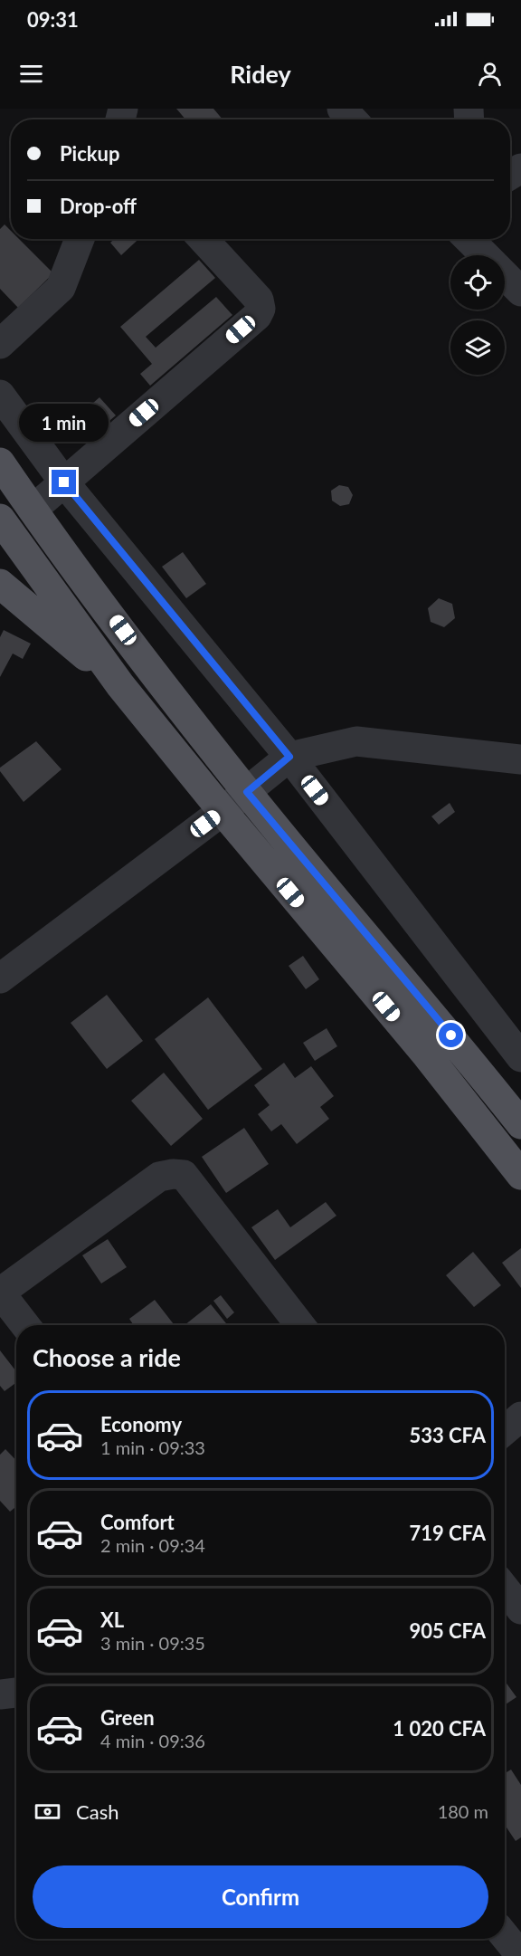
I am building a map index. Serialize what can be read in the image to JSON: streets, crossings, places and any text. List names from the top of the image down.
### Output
{
  "page": {
    "status": "09:31",
    "header": "Ridey",
    "banner": ["Pickup", "Drop-off"],
    "bubble": "1 min",
    "heading": "Choose a ride",
    "list": [
      {
        "name": "Economy",
        "note": "1 min · 09:33",
        "value": "533 CFA"
      },
      {
        "name": "Comfort",
        "note": "2 min · 09:34",
        "value": "719 CFA"
      },
      {
        "name": "XL",
        "note": "3 min · 09:35",
        "value": "905 CFA"
      },
      {
        "name": "Green",
        "note": "4 min · 09:36",
        "value": "1 020 CFA"
      }
    ],
    "pay": ["Cash", "180 m"],
    "buttons": "Confirm"
  }
}
